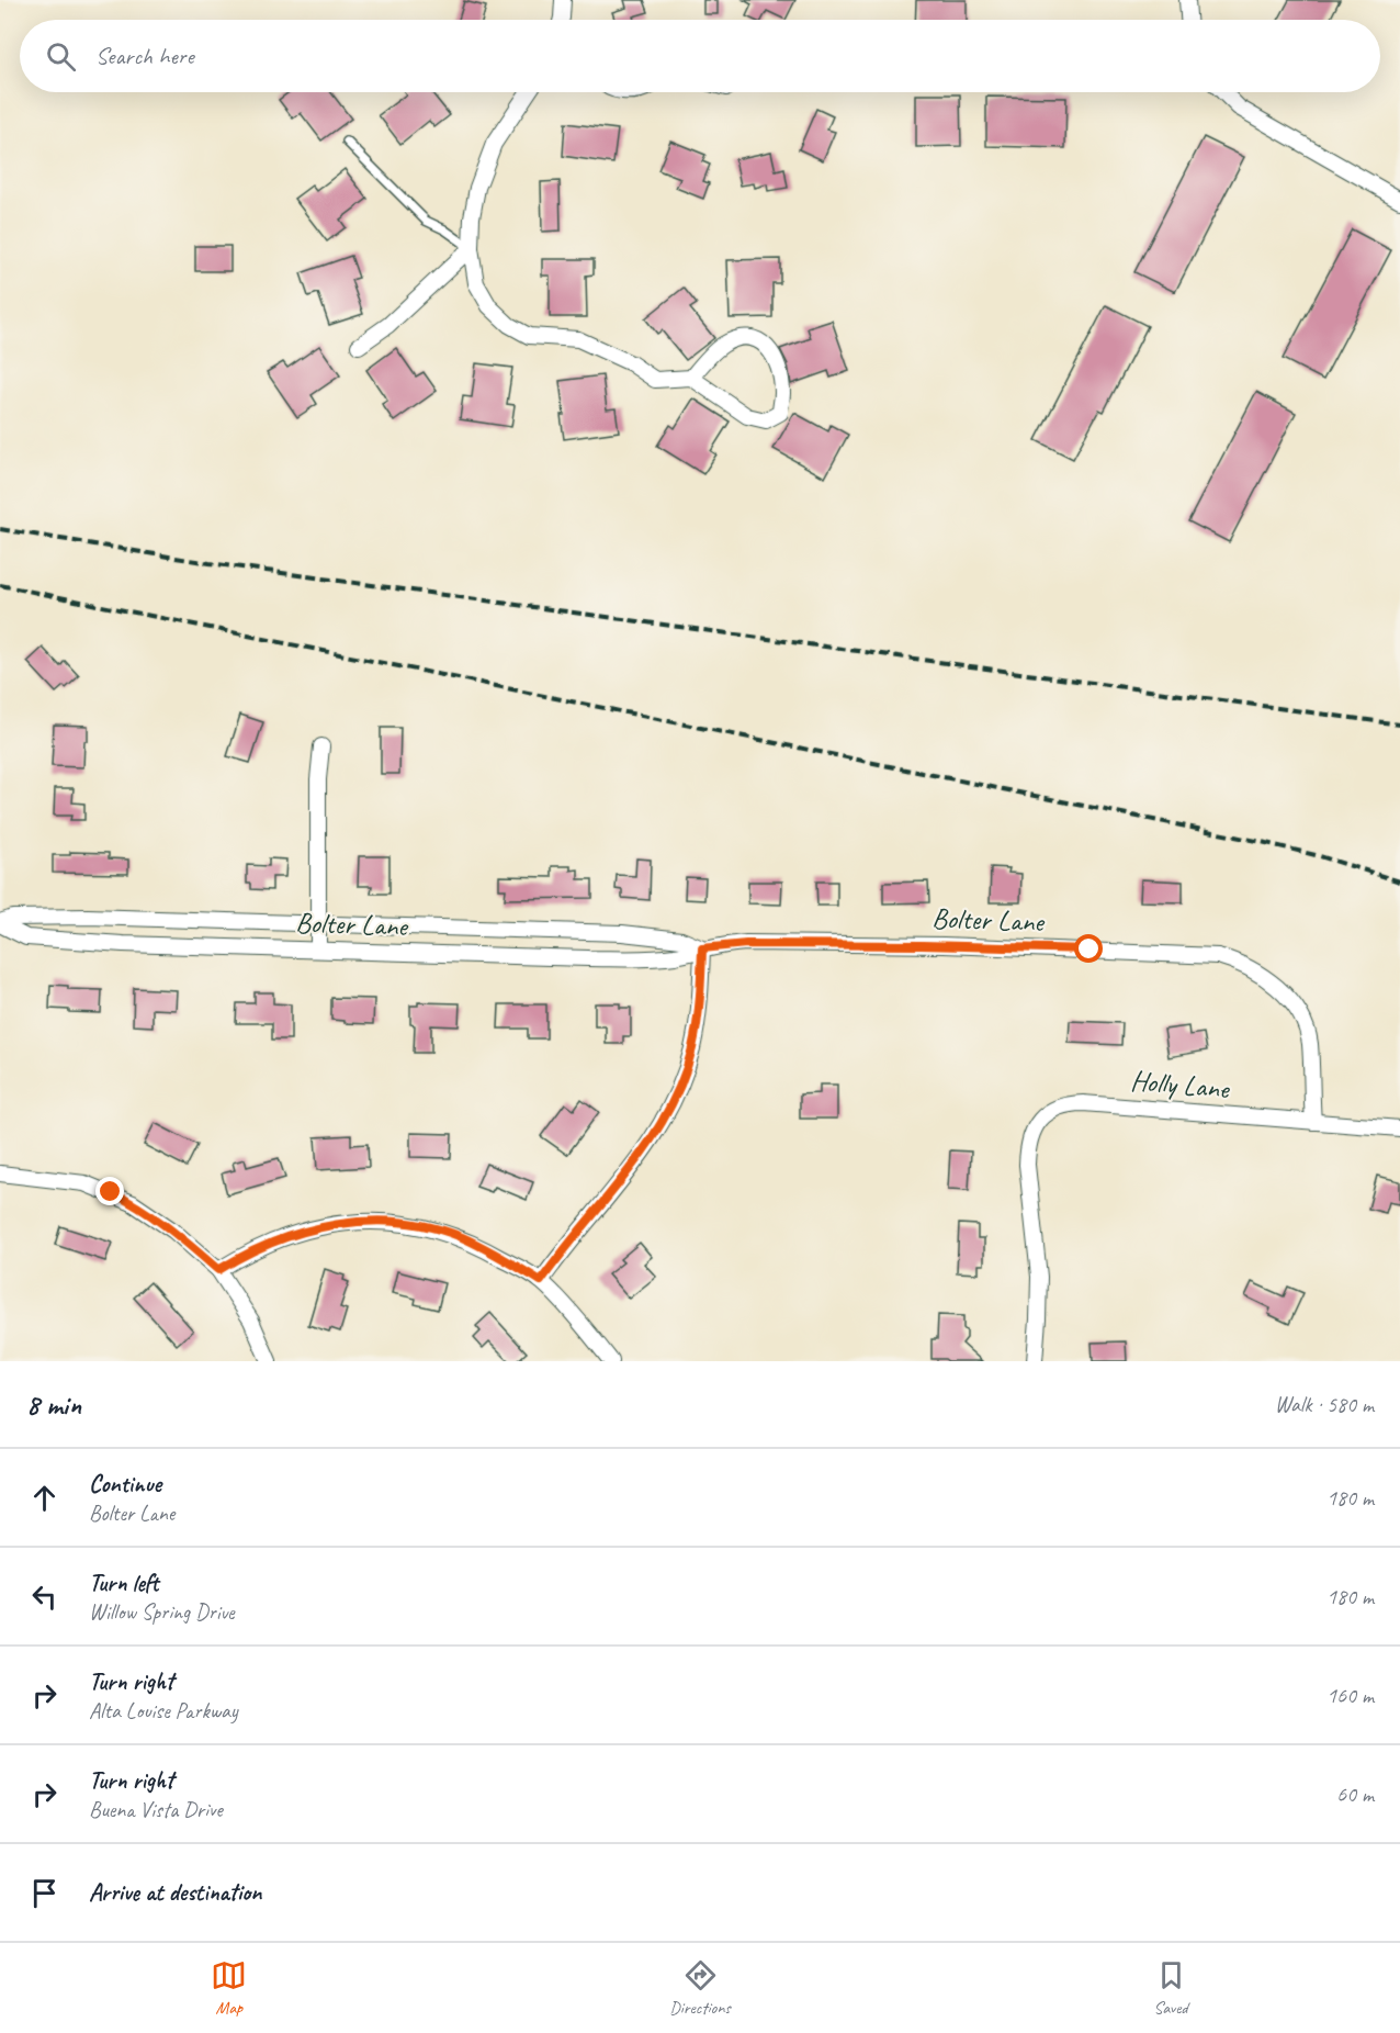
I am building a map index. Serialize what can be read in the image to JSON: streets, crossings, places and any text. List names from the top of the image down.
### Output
{
  "streets": {
    "street": ["Bolter Lane", "Holly Lane"]
  },
  "crossings": [
    ["Bolter Lane", "Holly Lane"]
  ],
  "page": {
    "search": "Search here",
    "heading": ["8 min", "Walk · 580 m"],
    "list": [
      ["Continue", "Bolter Lane", "180 m"],
      ["Turn left", "Willow Spring Drive", "180 m"],
      ["Turn right", "Alta Louise Parkway", "160 m"],
      ["Turn right", "Buena Vista Drive", "60 m"],
      "Arrive at destination"
    ],
    "nav": ["Map", "Directions", "Saved"]
  }
}
